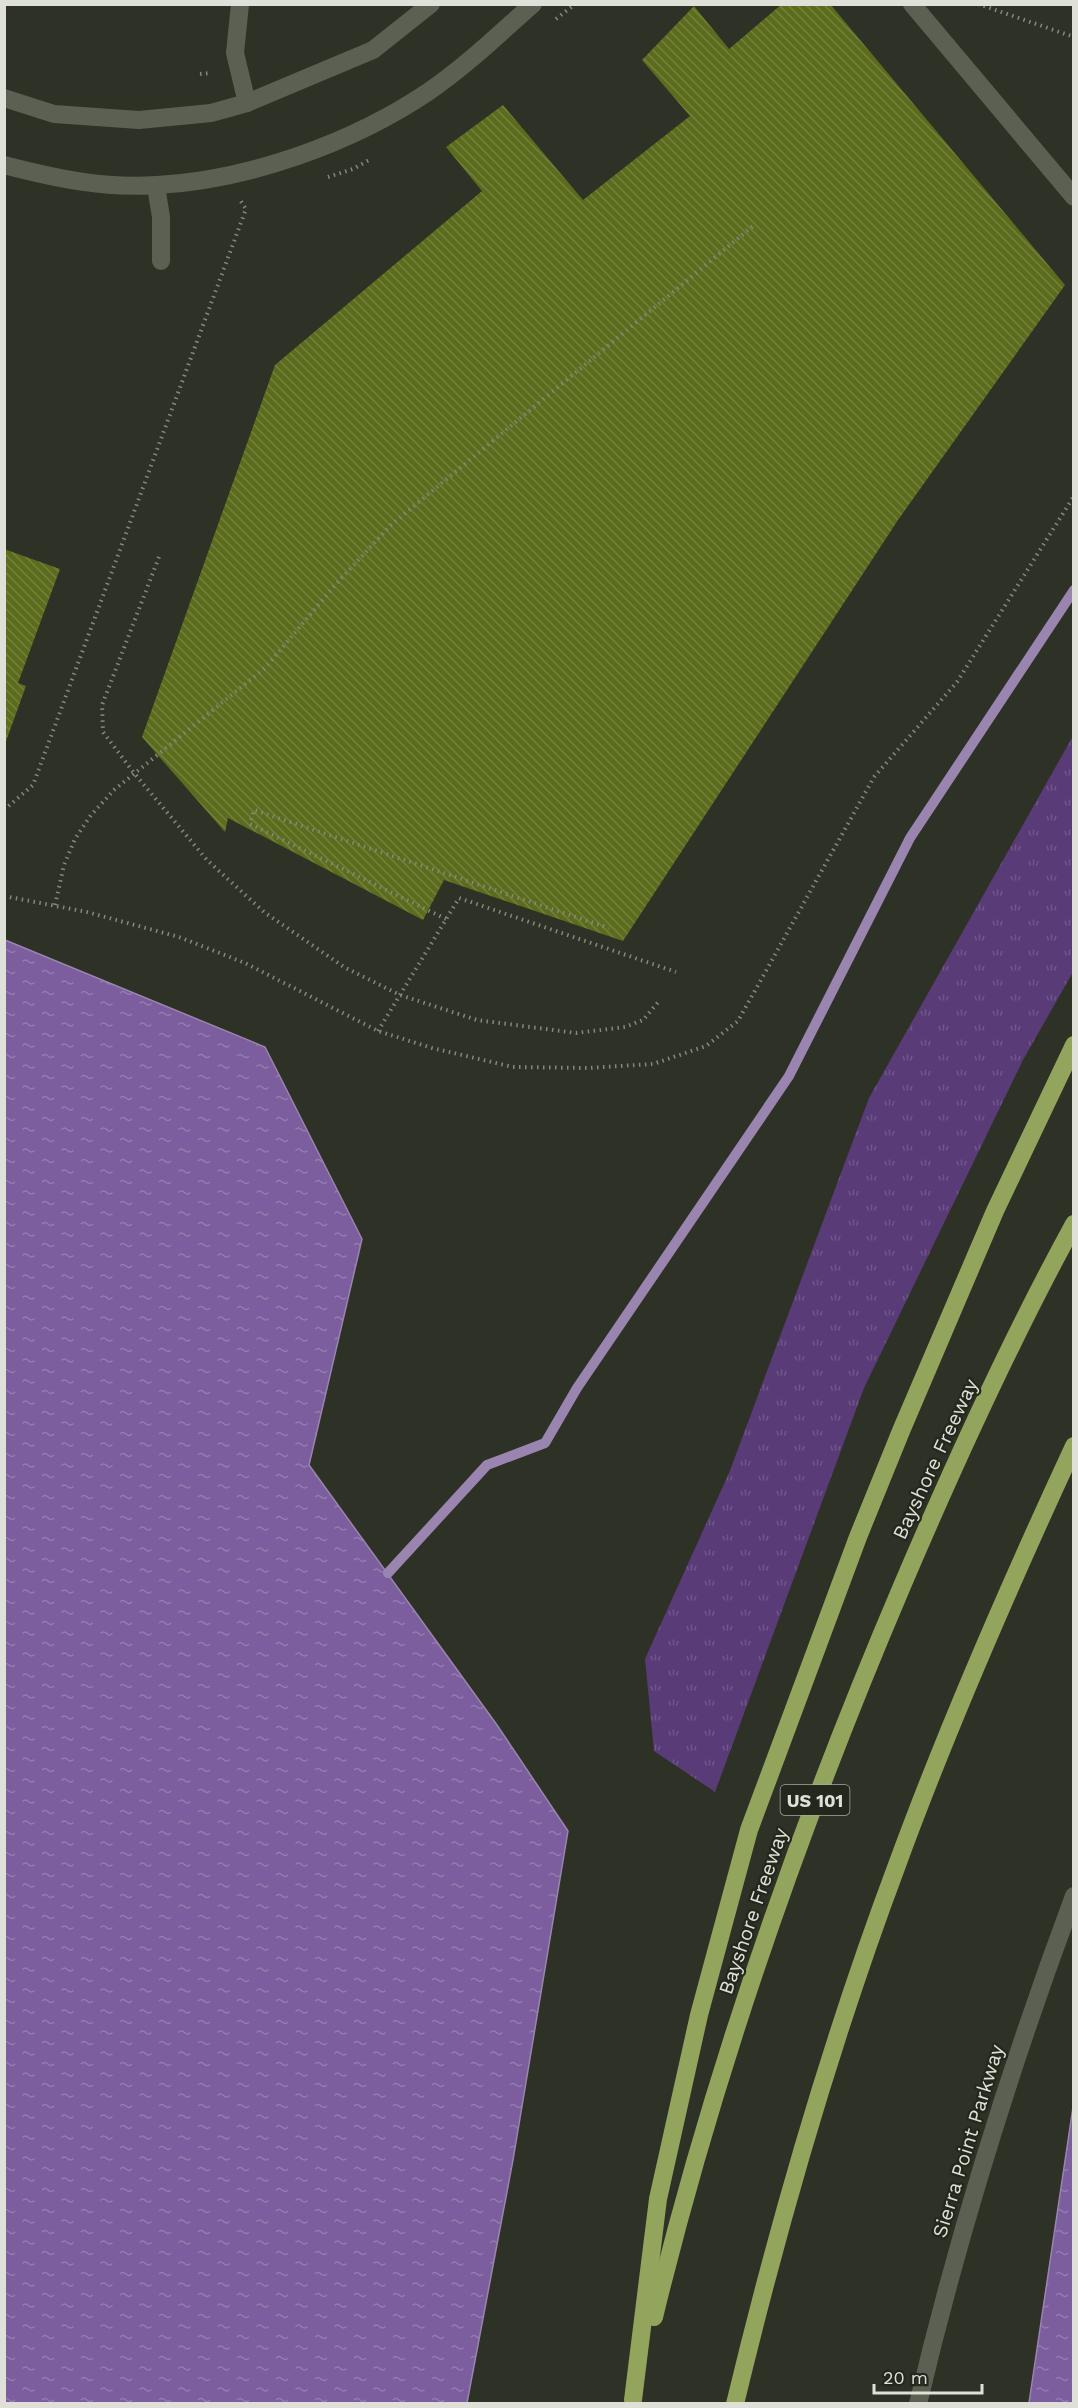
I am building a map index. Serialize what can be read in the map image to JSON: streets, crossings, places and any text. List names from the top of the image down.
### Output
{
  "streets": {
    "highway": ["Bayshore Freeway", "US 101"],
    "street": ["Sierra Point Parkway"]
  },
  "scale_bar": "20 m"
}
